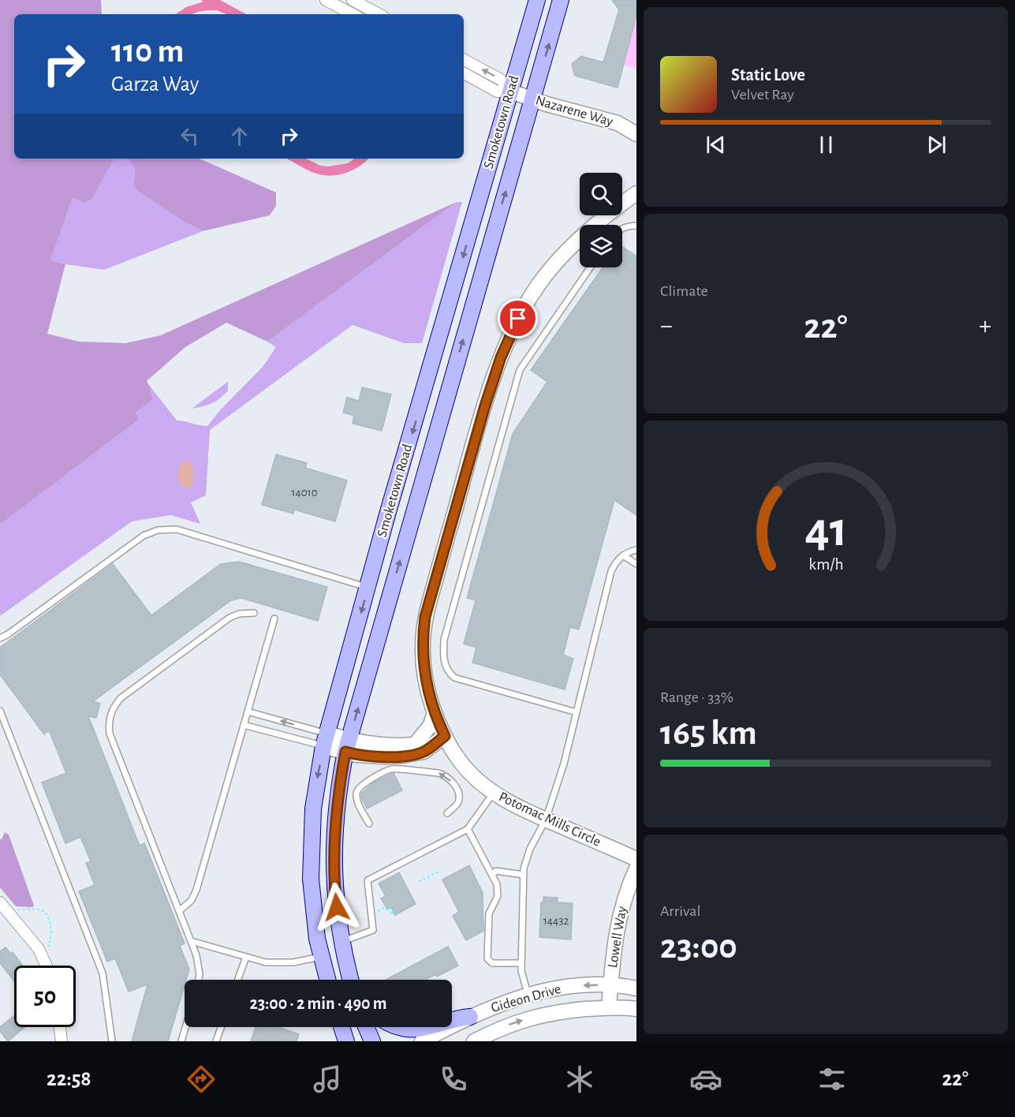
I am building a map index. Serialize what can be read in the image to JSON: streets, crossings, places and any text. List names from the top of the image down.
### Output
{
  "streets": {
    "main road": ["Smoketown Road"],
    "street": [
      "Nazarene Way",
      "Potomac Mills Circle",
      "Lowell Way",
      "Gideon Drive"
    ]
  },
  "crossings": [
    ["Nazarene Way", "Smoketown Road"],
    ["Lowell Way", "Gideon Drive"]
  ],
  "house_numbers": ["14010", "14432"],
  "page": {
    "turn": ["110 m", "Garza Way"],
    "song": ["Static Love", "Velvet Ray"],
    "tile": [
      "Climate",
      ["Range · 33%", "165 km"],
      ["Arrival", "23:00"]
    ],
    "heat": ["−", "22°", "+"],
    "limit": "50",
    "trip": "23:00 · 2 min · 490 m",
    "tabs": ["22:58", "22°"],
    "gauge": ["41", "km/h"]
  }
}
